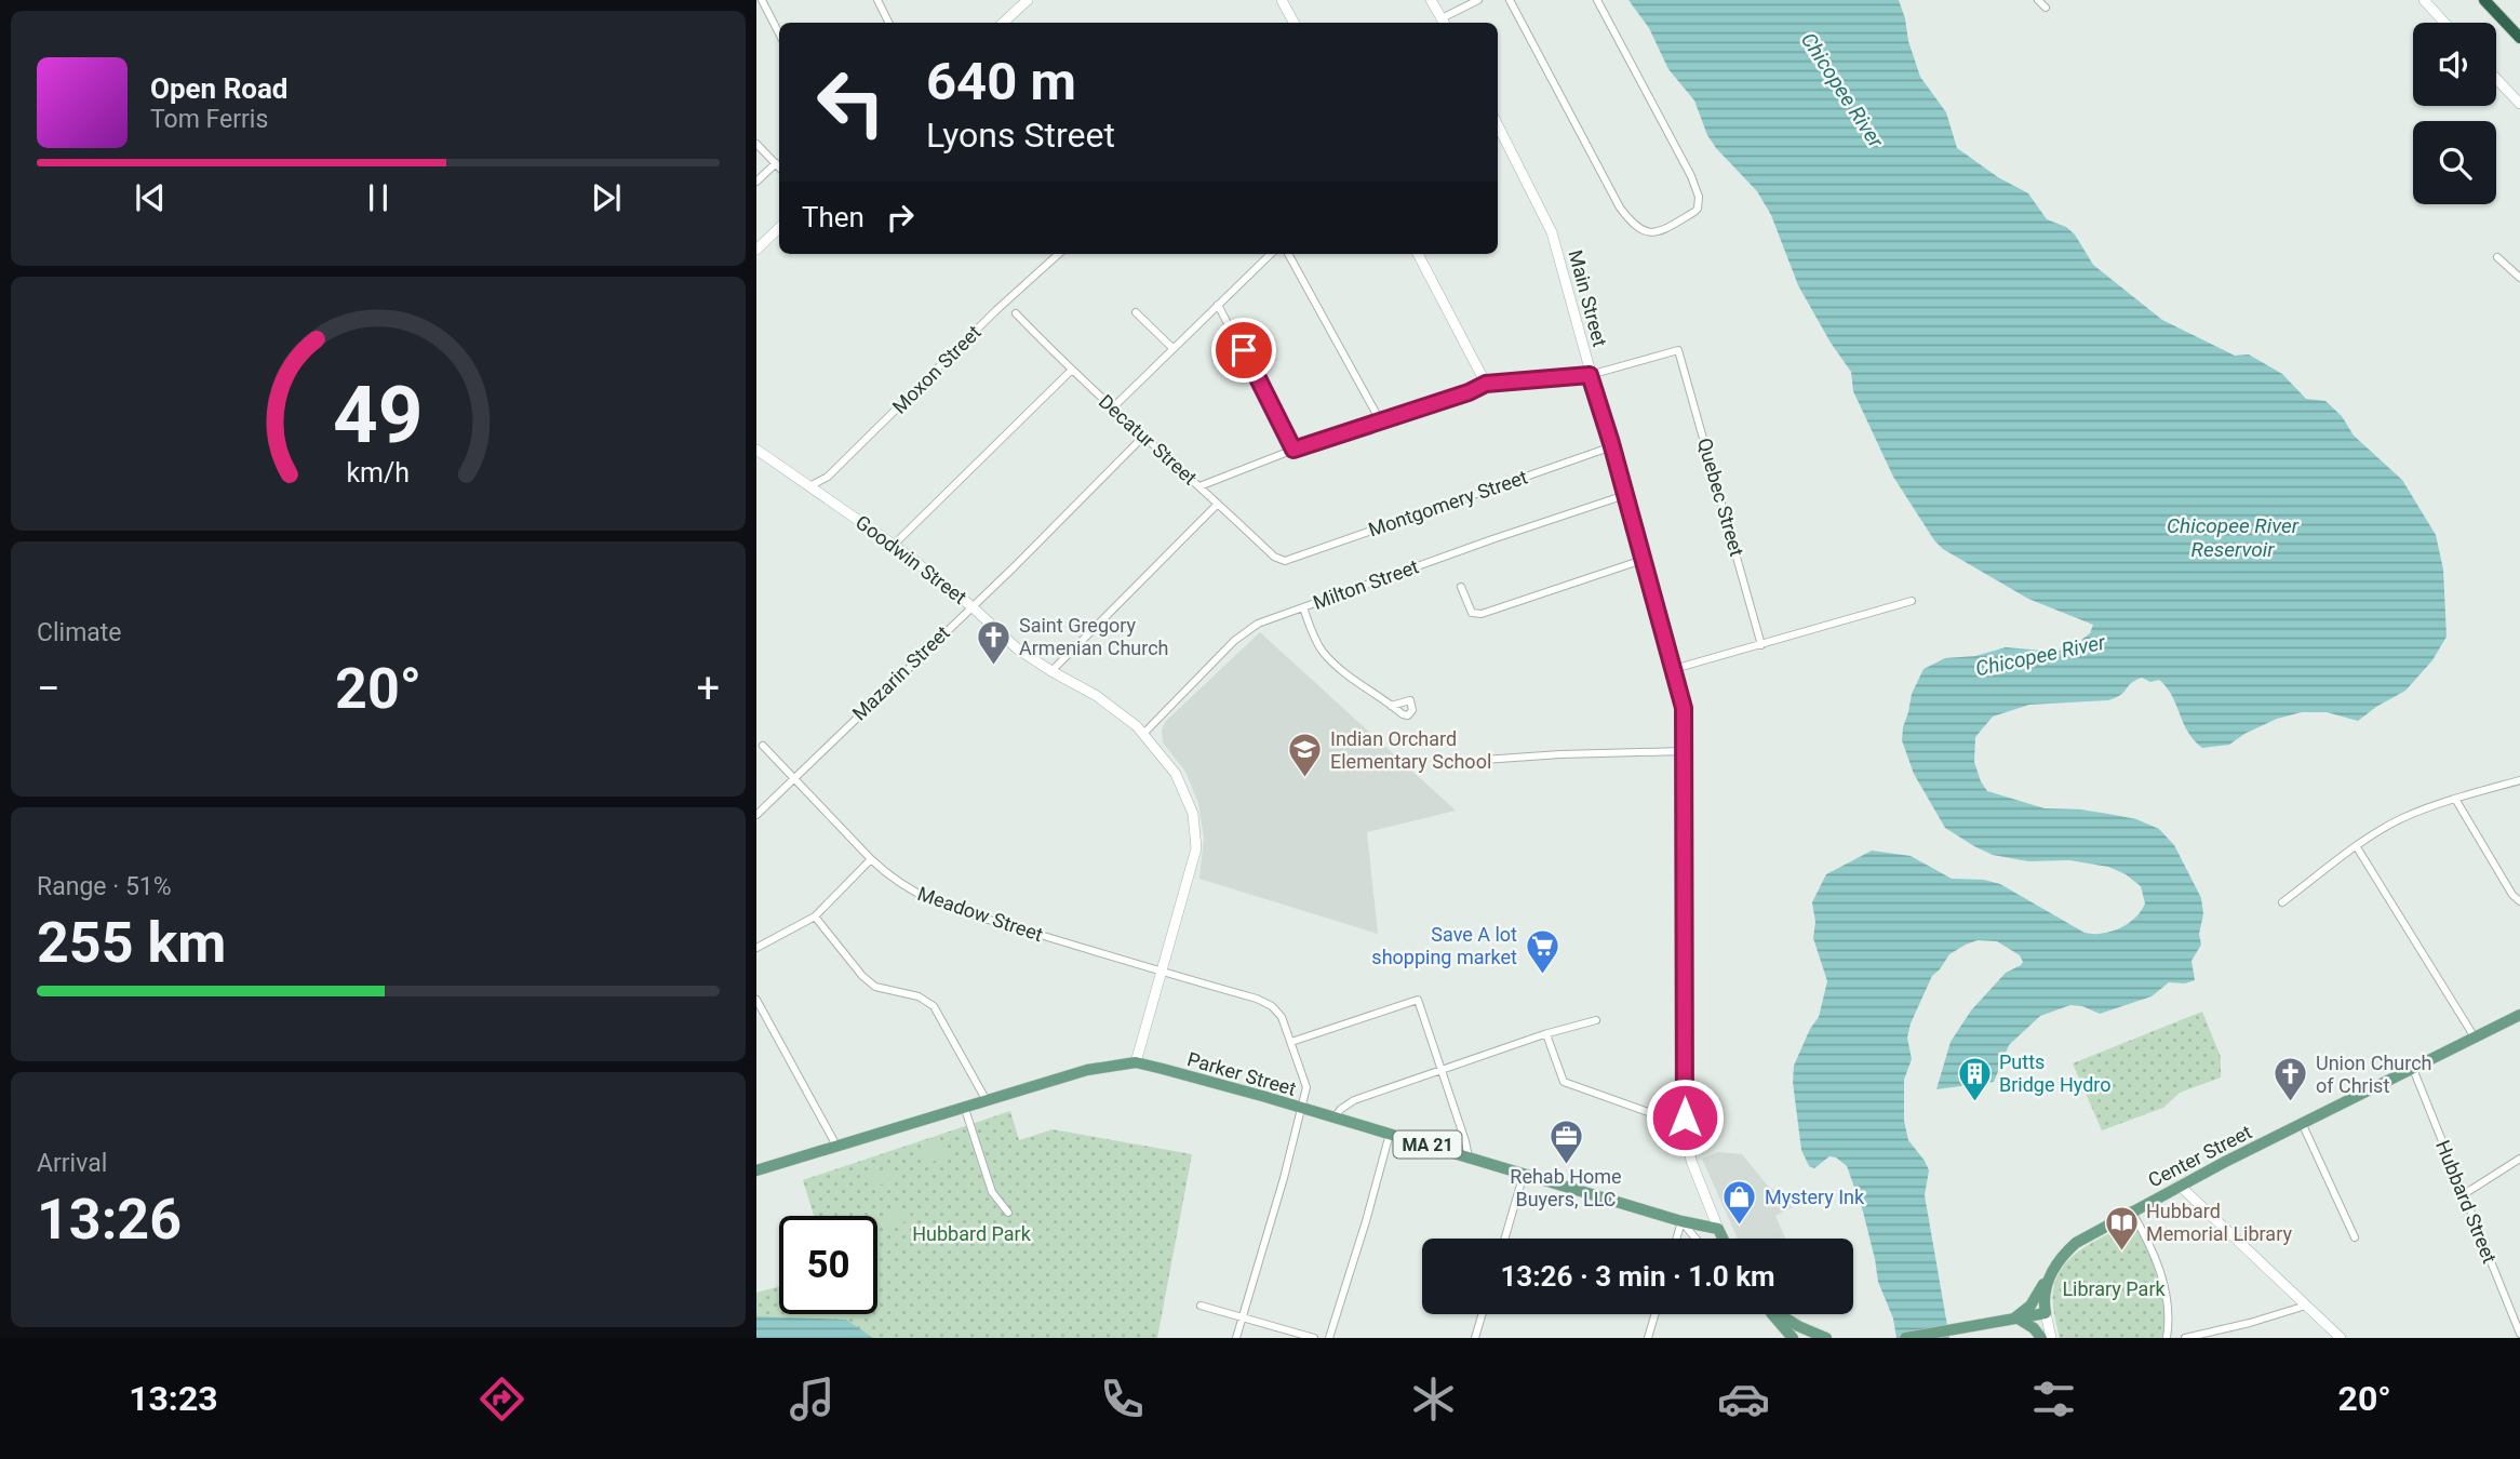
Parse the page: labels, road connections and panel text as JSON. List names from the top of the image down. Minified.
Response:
{"streets":{"main road":["Main Street","Goodwin Street","Parker Street","MA 21","Center Street"],"street":["Moxon Street","Decatur Street","Quebec Street","Montgomery Street","Milton Street","Mazarin Street","Meadow Street","Hubbard Street"]},"crossings":[["Main Street","Quebec Street"],["Main Street","Montgomery Street"],["Main Street","Milton Street"],["Main Street","Parker Street"],["Moxon Street","Goodwin Street"],["Decatur Street","Montgomery Street"],["Decatur Street","Mazarin Street"],["Goodwin Street","Milton Street"],["Goodwin Street","Mazarin Street"],["Goodwin Street","Meadow Street"],["Goodwin Street","Parker Street"],["Mazarin Street","Meadow Street"],["Meadow Street","Parker Street"],["Center Street","Hubbard Street"]],"water":["Chicopee River","Chicopee River Reservoir"],"parks":["Hubbard Park","Library Park"],"places":{"church":["Saint Gregory Armenian Church","Union Church of Christ"],"school or university":["Indian Orchard Elementary School"],"supermarket":["Save A lot shopping market"],"building":["Putts Bridge Hydro"],"office":["Rehab Home Buyers, LLC"],"shop":["Mystery Ink"],"library":["Hubbard Memorial Library"]},"page":{"turn":["640 m","Lyons Street"],"song":["Open Road","Tom Ferris"],"then":"Then","tile":["Climate",["Range · 51%","255 km"],["Arrival","13:26"]],"heat":["−","20°","+"],"limit":"50","trip":"13:26 · 3 min · 1.0 km","tabs":["13:23","20°"],"gauge":["49","km/h"]}}
